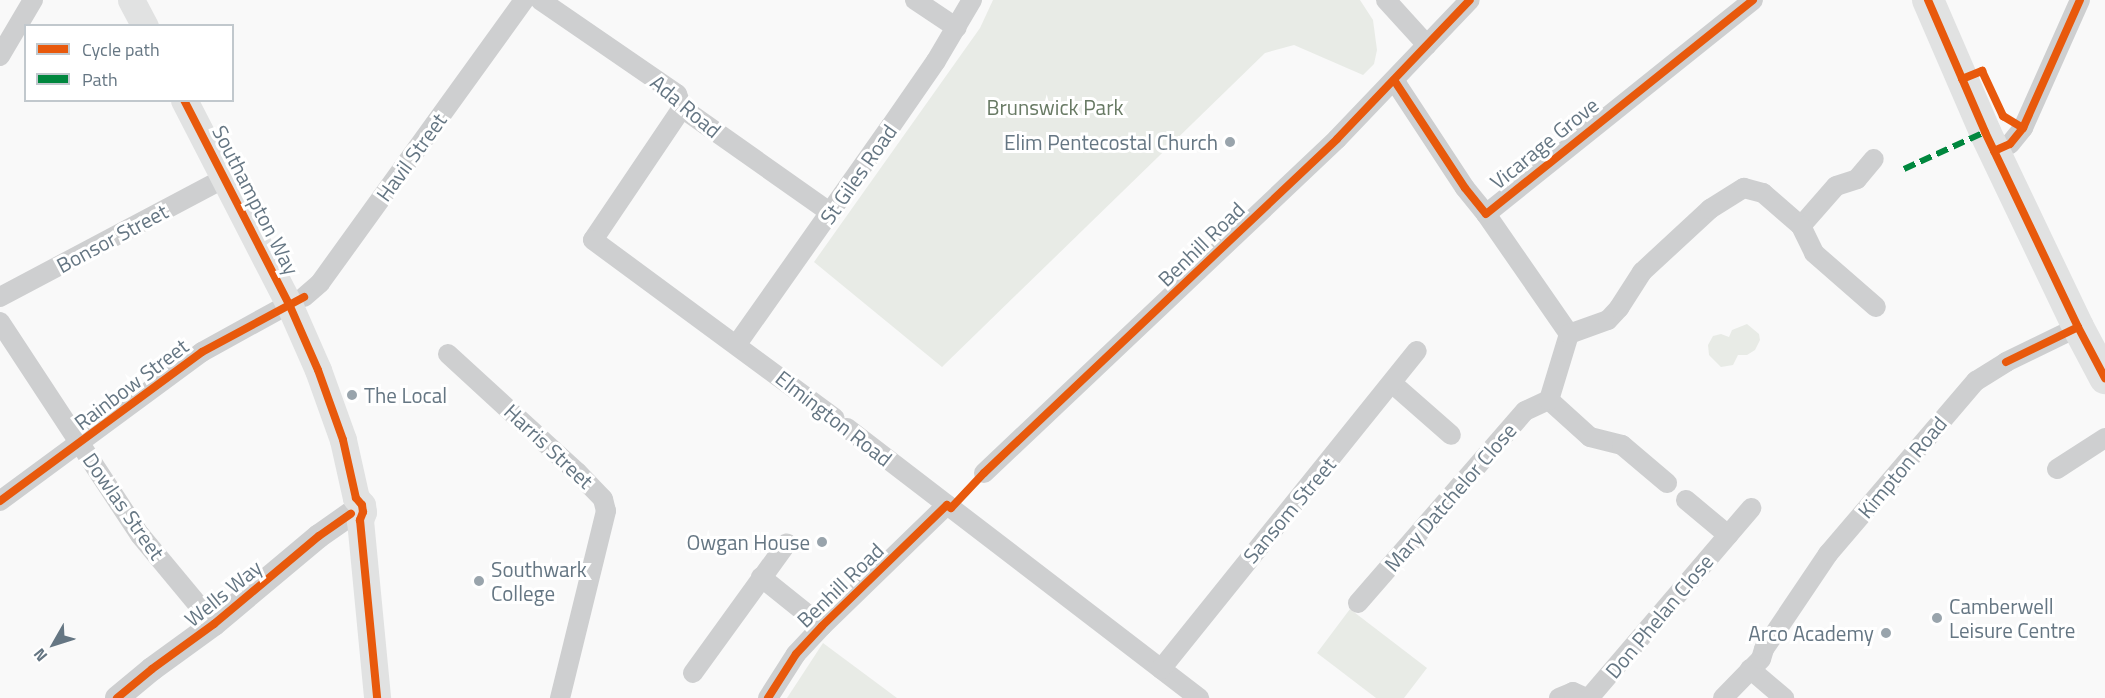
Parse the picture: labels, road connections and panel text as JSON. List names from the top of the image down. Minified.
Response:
{"streets":{"main road":["Southampton Way"],"street":["Ada Road","Vicarage Grove","Havil Street","St Giles Road","Bonsor Street","Benhill Road","Rainbow Street","Elmington Road","Harris Street","Kimpton Road","Mary Datchelor Close","Dowlas Street","Sansom Street","Wells Way","Don Phelan Close"]},"crossings":[["Ada Road","St Giles Road"],["Ada Road","Elmington Road"],["Vicarage Grove","Benhill Road"],["Havil Street","Southampton Way"],["Havil Street","Rainbow Street"],["St Giles Road","Elmington Road"],["Southampton Way","Bonsor Street"],["Southampton Way","Rainbow Street"],["Southampton Way","Wells Way"],["Benhill Road","Elmington Road"],["Rainbow Street","Dowlas Street"],["Elmington Road","Sansom Street"],["Dowlas Street","Wells Way"]],"parks":["Brunswick Park"],"places":["Elim Pentecostal Church","The Local","Owgan House","Southwark College","Camberwell Leisure Centre","Arco Academy"],"legend":["Cycle path","Path"],"north":"bottom left"}
